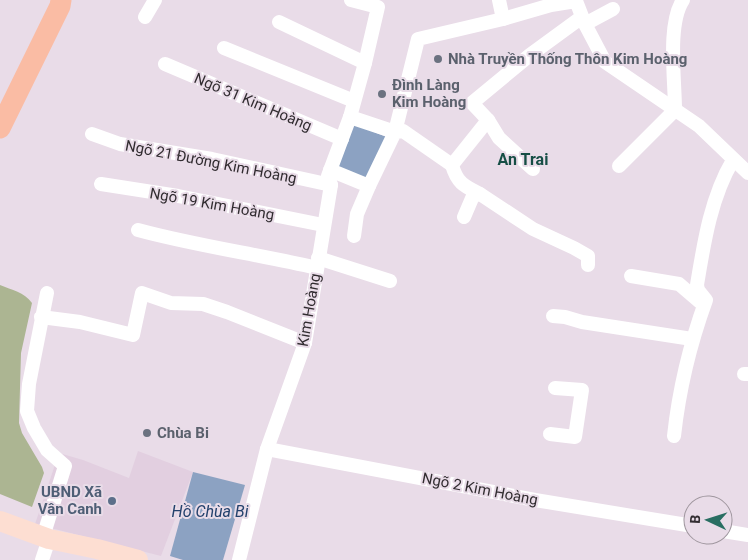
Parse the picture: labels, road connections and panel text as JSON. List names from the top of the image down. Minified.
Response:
{"streets":{"street":["Ngõ 31 Kim Hoàng","Ngõ 21 Đường Kim Hoàng","Ngõ 19 Kim Hoàng","Kim Hoàng","Ngõ 2 Kim Hoàng"]},"crossings":[["Ngõ 31 Kim Hoàng","Kim Hoàng"],["Ngõ 21 Đường Kim Hoàng","Kim Hoàng"],["Ngõ 19 Kim Hoàng","Kim Hoàng"],["Kim Hoàng","Ngõ 2 Kim Hoàng"]],"districts":["An Trai"],"water":["Hồ Chùa Bi"],"places":["Nhà Truyền Thống Thôn Kim Hoàng","Đình Làng Kim Hoàng","Chùa Bi","UBND Xã Vân Canh"],"north":"left"}
